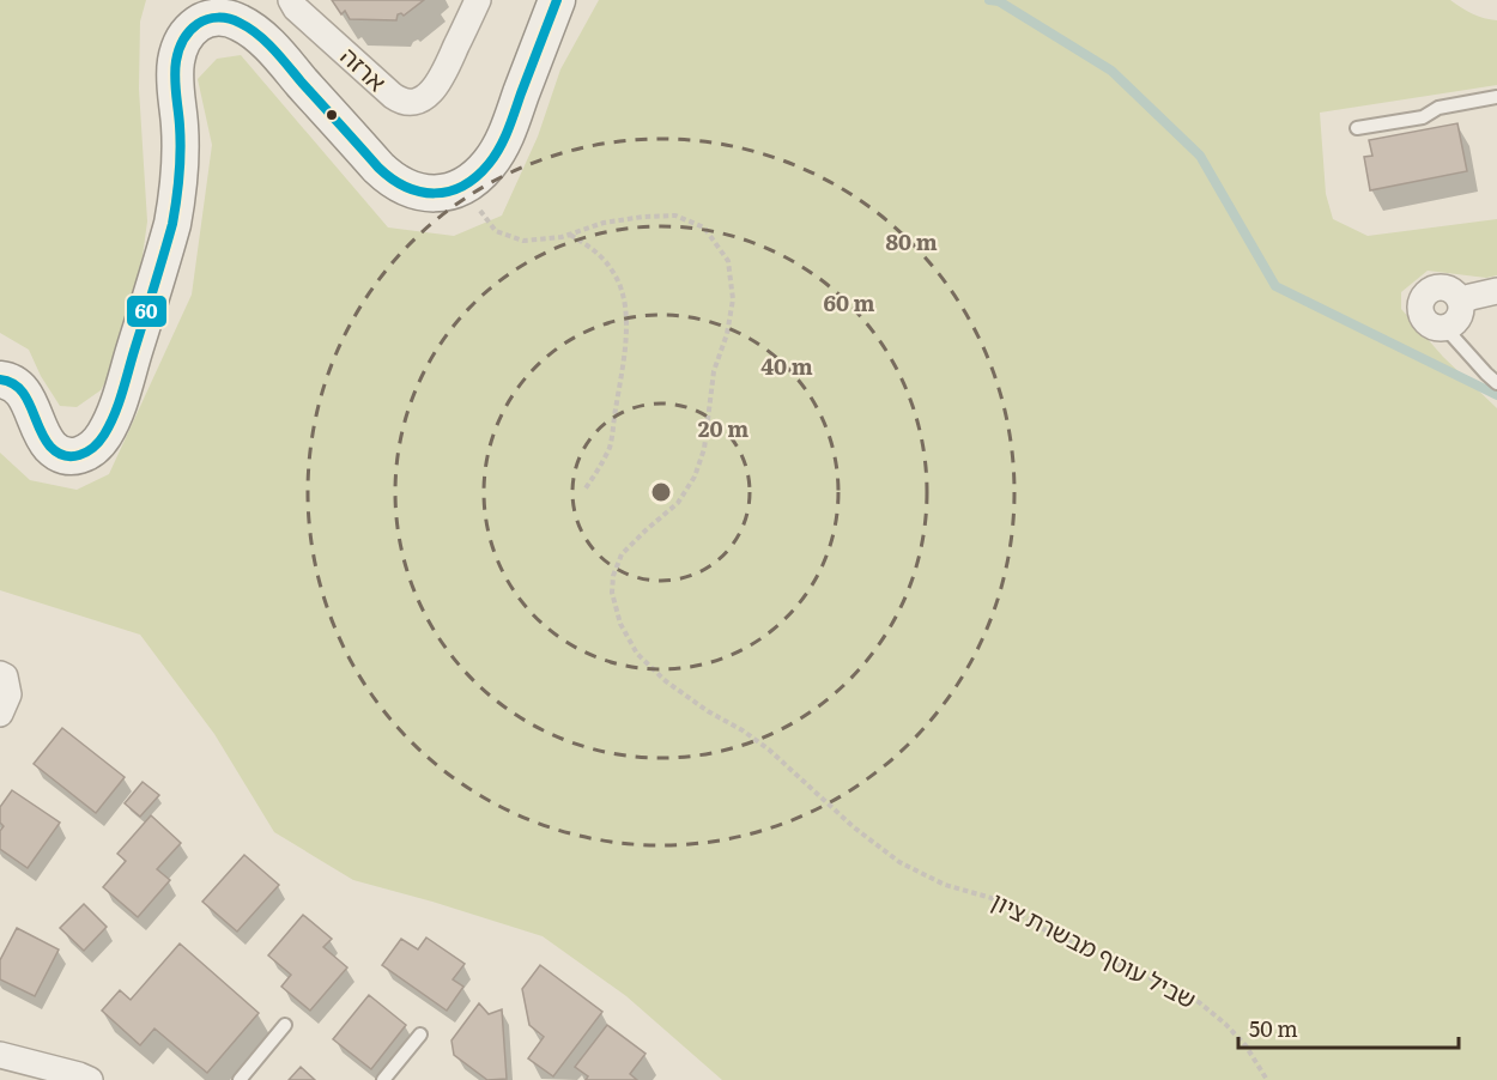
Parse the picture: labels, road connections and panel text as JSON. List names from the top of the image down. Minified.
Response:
{"streets":{"street":["ארזה"],"path":["שביל עוטף מבשרת ציון"]},"lines":["transit line 60"],"scale_bar":"50 m","rings":["80 m","60 m","40 m","20 m"]}
